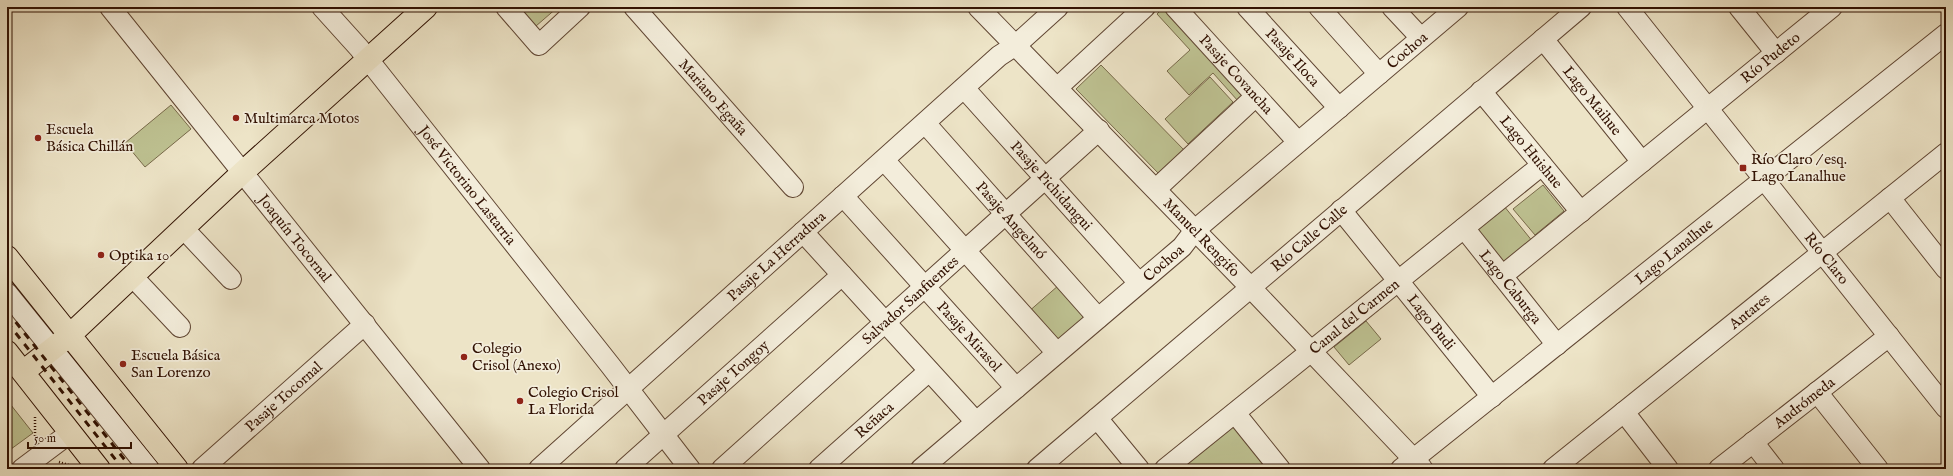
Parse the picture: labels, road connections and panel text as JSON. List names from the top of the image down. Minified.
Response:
{"streets":{"street":["Cochoa","Pasaje Iloca","Río Pudeto","Pasaje Covancha","Mariano Egaña","Lago Maihue","Lago Huishue","José Victorino Lastarria","Pasaje Pichidangui","Pasaje Angelmó","Joaquín Tocornal","Manuel Rengifo","Río Calle Calle","Lago Lanalhue","Pasaje La Herradura","Río Claro","Lago Caburga","Salvador Sanfuentes","Antares","Canal del Carmen","Lago Budi","Pasaje Mirasol","Pasaje Tongoy","Pasaje Tocornal","Andrómeda","Reñaca"]},"crossings":[["Cochoa","Pasaje Iloca"],["Cochoa","Pasaje Covancha"],["Cochoa","Pasaje Pichidangui"],["Cochoa","Pasaje Angelmó"],["Cochoa","Manuel Rengifo"],["Cochoa","Pasaje Mirasol"],["Río Pudeto","Río Claro"],["Lago Maihue","Río Calle Calle"],["Lago Huishue","Río Calle Calle"],["Lago Huishue","Canal del Carmen"],["José Victorino Lastarria","Pasaje La Herradura"],["José Victorino Lastarria","Pasaje Tongoy"],["Pasaje Pichidangui","Pasaje La Herradura"],["Pasaje Pichidangui","Salvador Sanfuentes"],["Pasaje Angelmó","Pasaje La Herradura"],["Pasaje Angelmó","Salvador Sanfuentes"],["Joaquín Tocornal","Pasaje Tocornal"],["Manuel Rengifo","Río Calle Calle"],["Manuel Rengifo","Lago Lanalhue"],["Manuel Rengifo","Pasaje La Herradura"],["Manuel Rengifo","Salvador Sanfuentes"],["Manuel Rengifo","Canal del Carmen"],["Río Calle Calle","Lago Budi"],["Lago Lanalhue","Río Claro"],["Lago Lanalhue","Lago Caburga"],["Lago Lanalhue","Lago Budi"],["Pasaje La Herradura","Pasaje Mirasol"],["Río Claro","Antares"],["Río Claro","Andrómeda"],["Lago Caburga","Canal del Carmen"],["Salvador Sanfuentes","Pasaje Mirasol"],["Canal del Carmen","Lago Budi"]],"places":{"other":["Multimarca Motos","Escuela Básica Chillán","Optika 10","Colegio Crisol (Anexo)","Escuela Básica San Lorenzo","Colegio Crisol La Florida"],"transit":["Río Claro / esq. Lago Lanalhue"]},"scale_bar":"50 m"}
